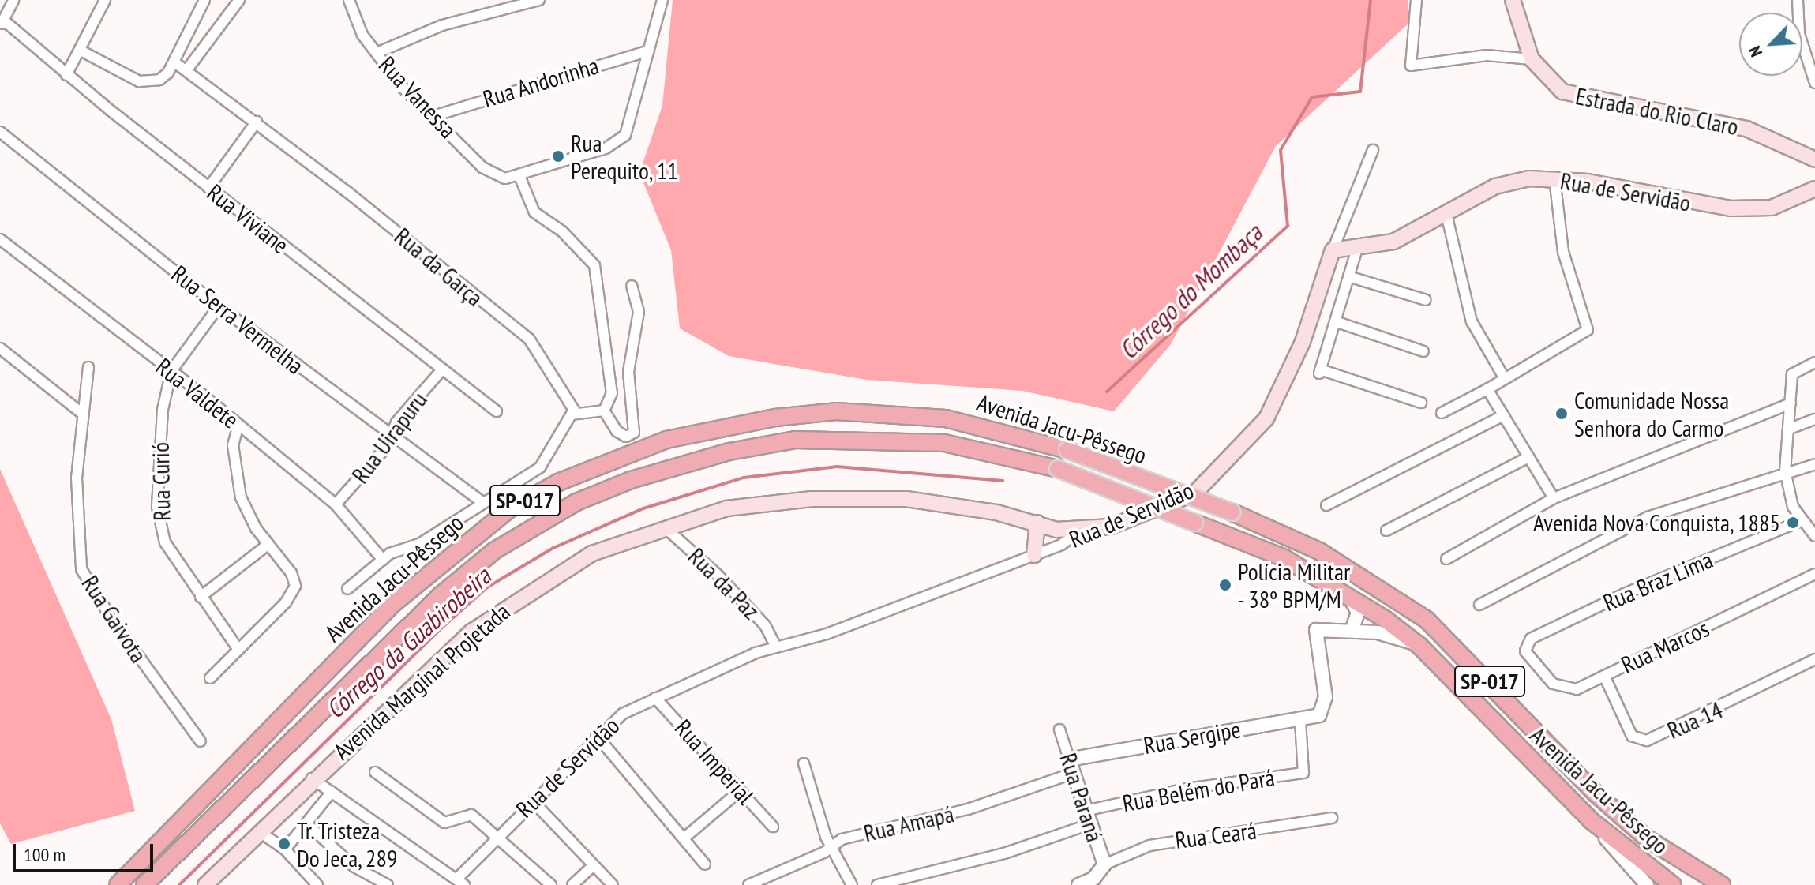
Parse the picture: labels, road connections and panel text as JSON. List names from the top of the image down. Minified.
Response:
{"streets":{"highway":["Avenida Jacu-Pêssego","SP-017"],"main road":["Estrada do Rio Claro","Rua de Servidão","Avenida Marginal Projetada"],"street":["Rua Andorinha","Rua Vanessa","Rua Viviane","Rua da Garça","Rua Serra Vermelha","Rua Valdete","Rua Uirapuru","Rua Curió","Rua Braz Lima","Rua da Paz","Rua Gaivota","Rua Marcos","Rua 14","Rua Sergipe","Rua Imperial","Rua Belém do Pará","Rua Paraná","Rua Amapá","Rua Ceará"]},"crossings":[["Rua Andorinha","Rua Vanessa"],["Rua de Servidão","Rua da Paz"],["Rua de Servidão","Avenida Marginal Projetada"],["Rua de Servidão","Rua Imperial"],["Rua Viviane","Rua Uirapuru"],["Rua Serra Vermelha","Rua Uirapuru"],["Rua Serra Vermelha","Rua Curió"],["Rua Valdete","Rua Uirapuru"],["Rua Valdete","Rua Curió"],["Rua Braz Lima","Rua Marcos"],["Rua da Paz","Avenida Marginal Projetada"],["Rua Marcos","Rua 14"],["Rua Sergipe","Rua Belém do Pará"],["Rua Sergipe","Rua Paraná"],["Rua Belém do Pará","Rua Paraná"],["Rua Paraná","Rua Amapá"],["Rua Paraná","Rua Ceará"]],"water":["Córrego do Mombaça","Córrego da Guabirobeira"],"places":["Rua Perequito, 11","Comunidade Nossa Senhora do Carmo","Avenida Nova Conquista, 1885","Polícia Militar - 38º BPM/M","Tr. Tristeza Do Jeca, 289"],"scale_bar":"100 m","north":"bottom left"}
